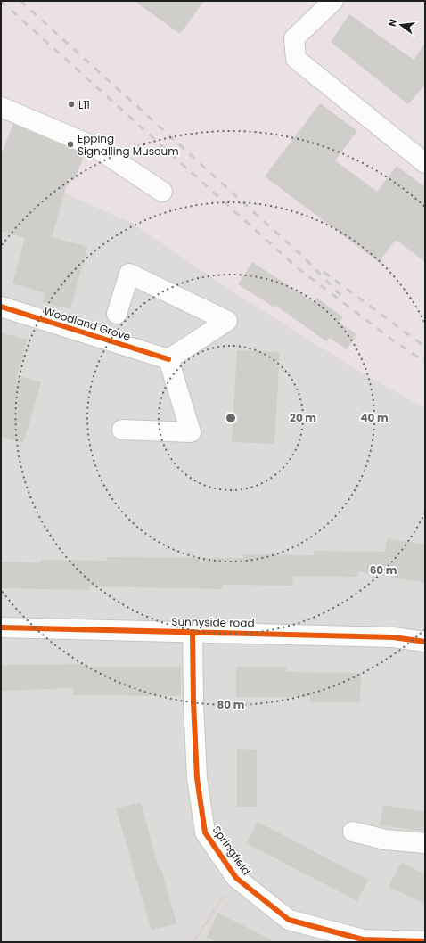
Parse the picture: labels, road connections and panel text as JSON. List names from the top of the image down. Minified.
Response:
{"streets":{"street":["Woodland Grove","Sunnyside road","Springfield"]},"crossings":[["Sunnyside road","Springfield"]],"places":["L11","Epping Signalling Museum"],"north":"left","rings":["20 m","40 m","60 m","80 m"]}
